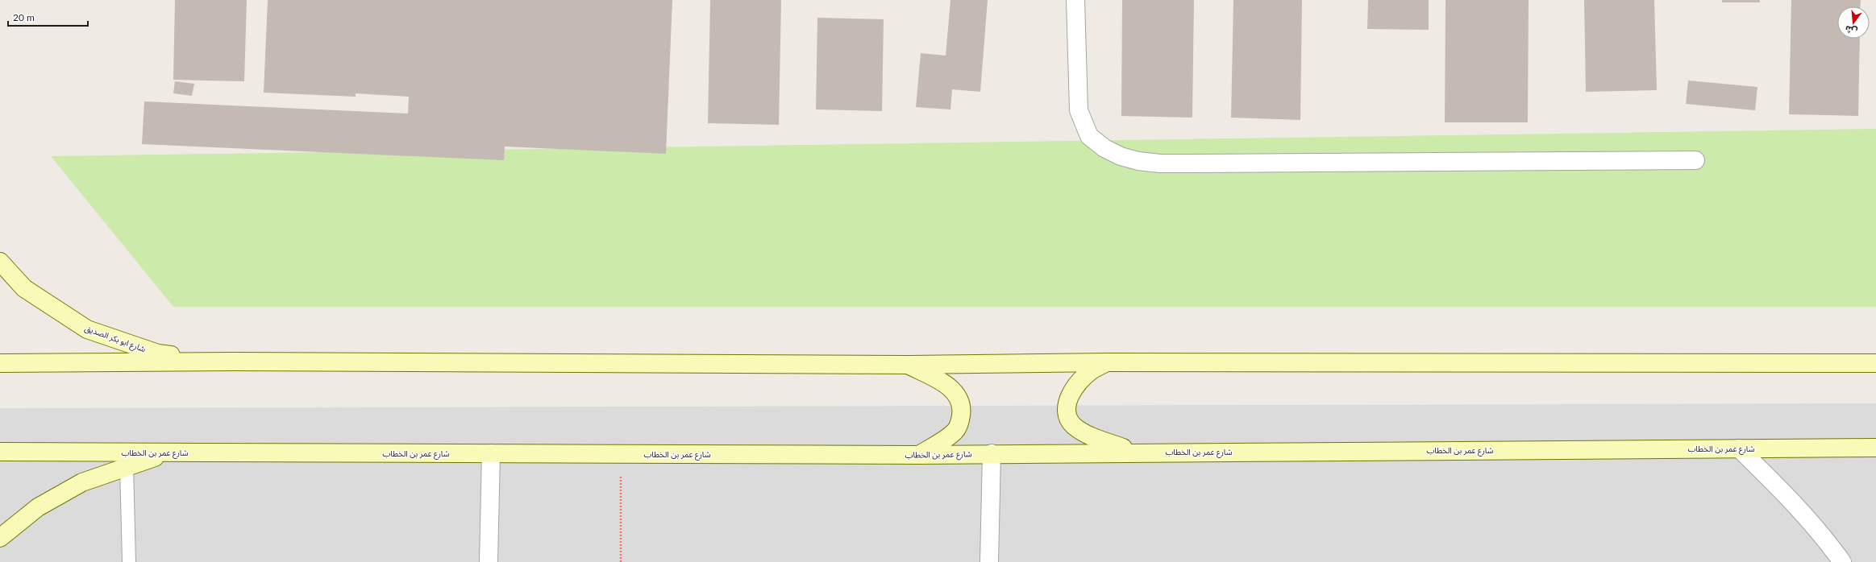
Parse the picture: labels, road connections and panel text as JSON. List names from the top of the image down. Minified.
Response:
{"streets":{"street":["شارع ابو بكر الصديق","شارع عمر بن الخطاب"]},"scale_bar":"20 m","north":"bottom"}
